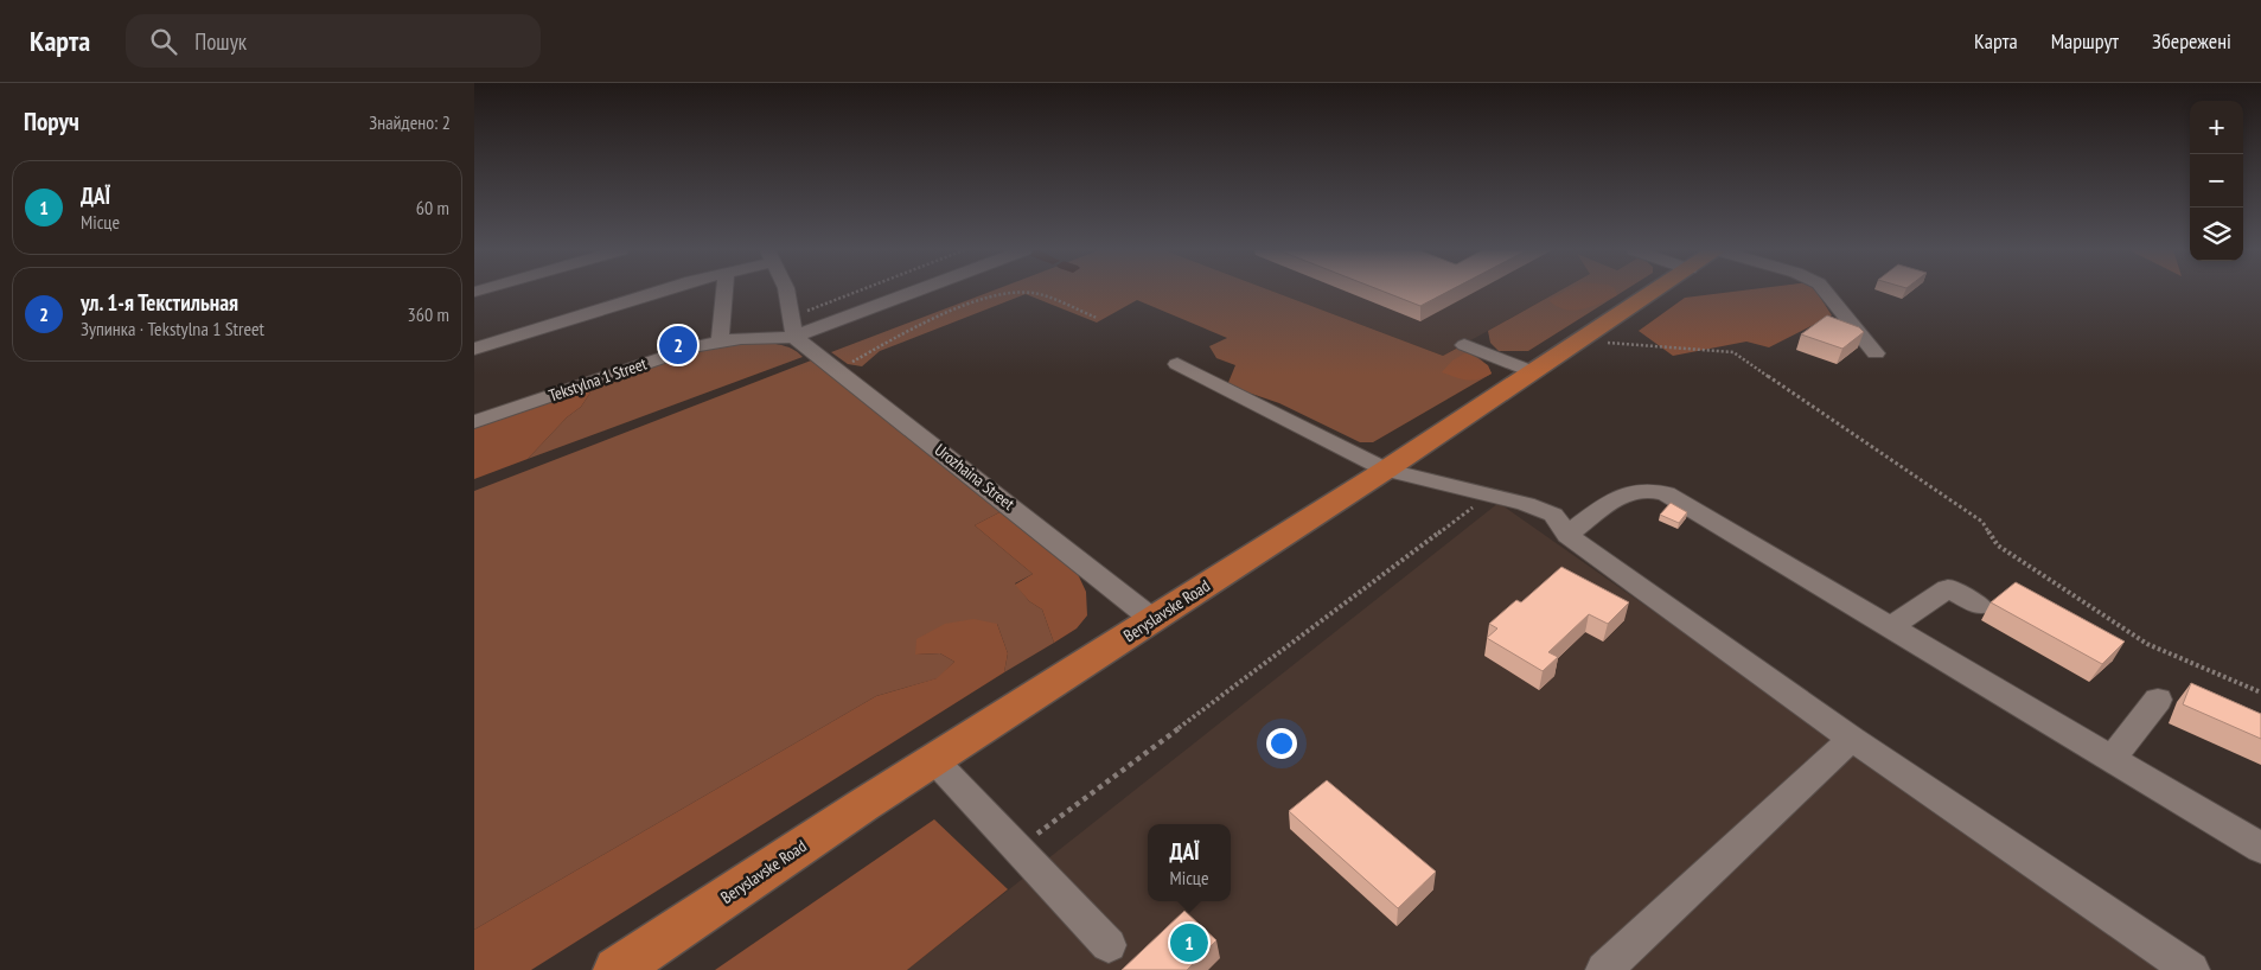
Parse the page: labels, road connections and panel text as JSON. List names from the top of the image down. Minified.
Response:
{"streets":{"main road":["Beryslavske Road"],"street":["Tekstylna 1 Street","Urozhaina Street"]},"crossings":[["Tekstylna 1 Street","Urozhaina Street"],["Urozhaina Street","Beryslavske Road"]],"page":{"header":"Карта","search":"Пошук","nav":["Карта","Маршрут","Збережені"],"heading":["Поруч","Знайдено: 2"],"map_buttons":["+","−"],"list":[{"mark":"1","name":"ДАЇ","note":"Місце","value":"60 m"},{"mark":"2","name":"ул. 1-я Текстильная","note":"Зупинка · Tekstylna 1 Street","value":"360 m"}],"pins":["2","1"],"popup":["ДАЇ","Місце"]}}
